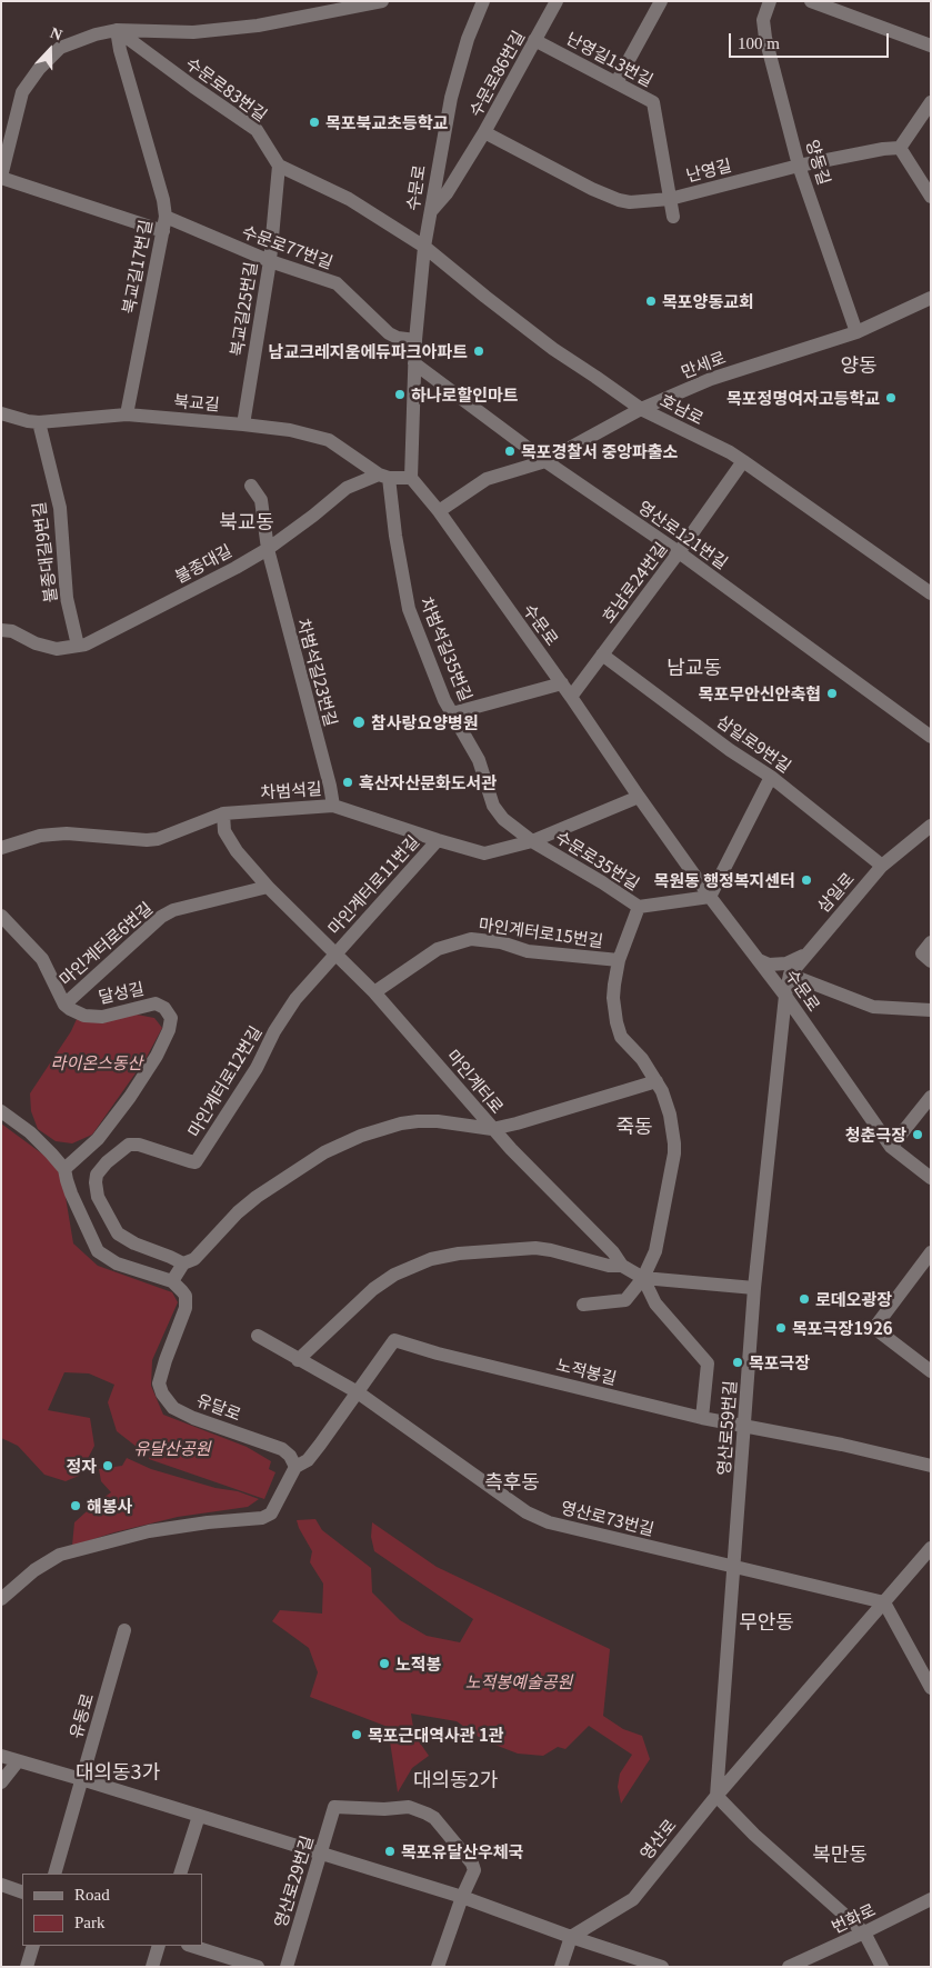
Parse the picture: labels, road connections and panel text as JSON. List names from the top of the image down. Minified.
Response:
{"streets":{"street":["난영길13번길","수문로86번길","수문로83번길","양동길","난영길","수문로","수문로77번길","북교길17번길","북교길25번길","만세로","북교길","호남로","영산로121번길","불종대길9번길","불종대길","호남로24번길","차범석길35번길","차범석길23번길","삼일로9번길","차범석길","수문로35번길","마인계터로11번길","삼일로","마인계터로15번길","마인계터로6번길","달성길","마인계터로12번길","마인계터로","노적봉길","유달로","영산로59번길","영산로73번길","유동로","영산로","영산로29번길","번화로"]},"crossings":[["난영길13번길","수문로86번길"],["난영길13번길","난영길"],["수문로86번길","난영길"],["수문로86번길","수문로"],["수문로83번길","북교길17번길"],["수문로83번길","북교길25번길"],["양동길","난영길"],["양동길","만세로"],["수문로","수문로77번길"],["수문로","만세로"],["수문로","호남로"],["수문로","영산로121번길"],["수문로","불종대길"],["수문로","호남로24번길"],["수문로","차범석길"],["수문로","수문로35번길"],["수문로","삼일로"],["수문로","영산로59번길"],["수문로77번길","북교길17번길"],["수문로77번길","북교길25번길"],["북교길17번길","북교길"],["북교길25번길","북교길"],["만세로","호남로"],["만세로","영산로121번길"],["북교길","불종대길9번길"],["북교길","불종대길"],["북교길","차범석길35번길"],["호남로","호남로24번길"],["영산로121번길","호남로24번길"],["불종대길9번길","불종대길"],["불종대길","차범석길35번길"],["불종대길","차범석길23번길"],["호남로24번길","삼일로9번길"],["차범석길35번길","차범석길"],["차범석길35번길","수문로35번길"],["차범석길23번길","차범석길"],["삼일로9번길","삼일로"],["차범석길","수문로35번길"],["차범석길","마인계터로11번길"],["차범석길","마인계터로"],["마인계터로11번길","마인계터로12번길"],["마인계터로11번길","마인계터로"],["삼일로","영산로59번길"],["마인계터로15번길","마인계터로"],["마인계터로6번길","달성길"],["마인계터로6번길","마인계터로"],["마인계터로12번길","마인계터로"],["마인계터로","영산로59번길"],["노적봉길","유달로"],["노적봉길","영산로59번길"],["노적봉길","영산로73번길"],["영산로59번길","영산로73번길"],["영산로59번길","영산로"],["영산로73번길","영산로"]],"districts":["양동","북교동","남교동","죽동","측후동","무안동","대의동3가","대의동2가","복만동"],"parks":["라이온스동산","유달산공원","노적봉예술공원"],"places":["목포북교초등학교","목포양동교회","남교크레지움에듀파크아파트","하나로할인마트","목포정명여자고등학교","목포경찰서 중앙파출소","목포무안신안축협","참사랑요양병원","흑산자산문화도서관","목원동 행정복지센터","청춘극장","로데오광장","목포극장1926","목포극장","정자","해봉사","노적봉","목포근대역사관 1관","목포유달산우체국"],"legend":["Road","Park"],"scale_bar":"100 m","north":"top"}
